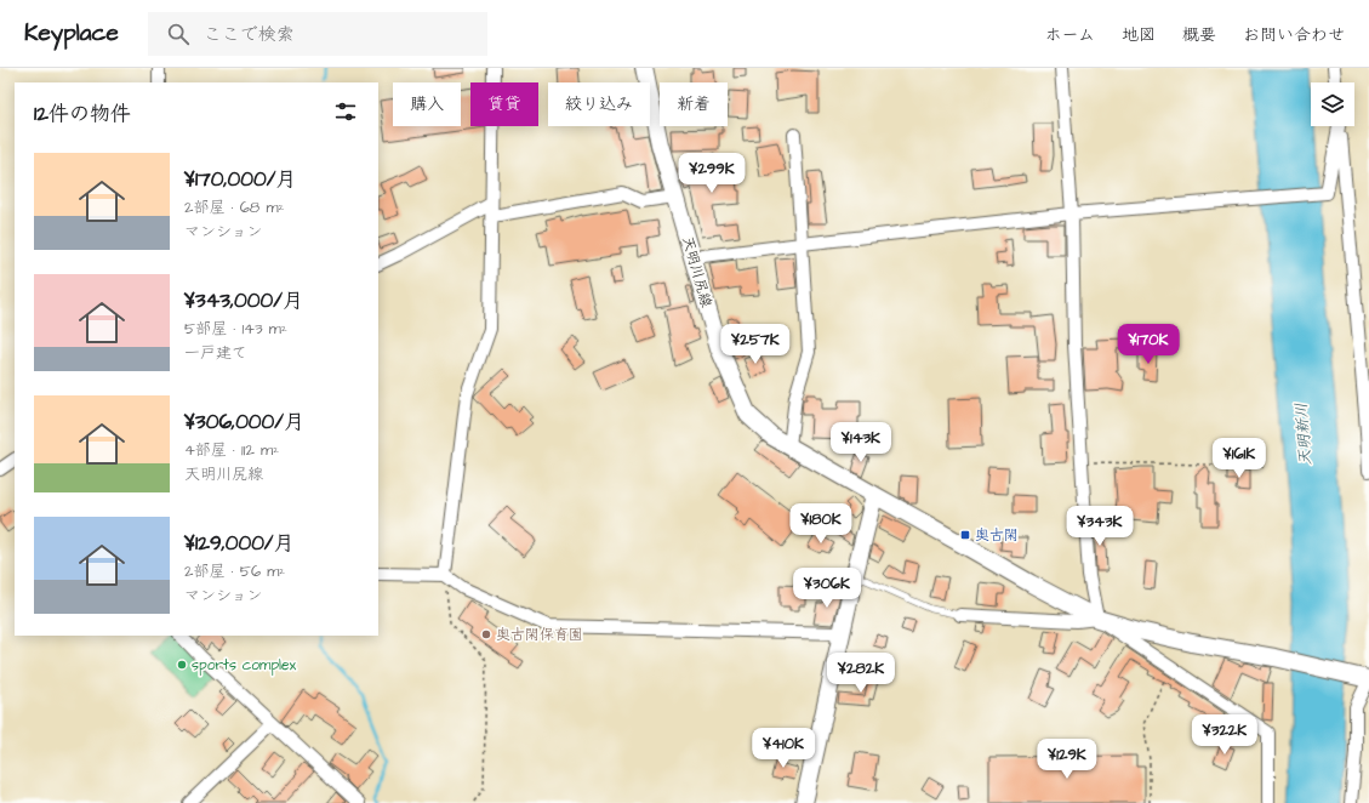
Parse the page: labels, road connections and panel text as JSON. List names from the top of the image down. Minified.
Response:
{"streets":{"main road":["天明川尻線"]},"water":["天明新川"],"places":{"transit":["奥古閑"],"other":["奥古閑保育園","sports complex"]},"page":{"header":"Keyplace","search":"ここで検索","nav":["ホーム","地図","概要","お問い合わせ"],"chip":["購入","賃貸","絞り込み","新着"],"heading":"12件の物件","list":[{"name":"¥170,000/月","note":"2部屋 · 68 m² · マンション"},{"name":"¥343,000/月","note":"5部屋 · 143 m² · 一戸建て"},{"name":"¥306,000/月","note":"4部屋 · 112 m² · 天明川尻線"},{"name":"¥129,000/月","note":"2部屋 · 56 m² · マンション"}],"price":["¥299K","¥257K","¥170K","¥143K","¥161K","¥180K","¥343K","¥306K","¥282K","¥322K","¥410K","¥129K"]}}
